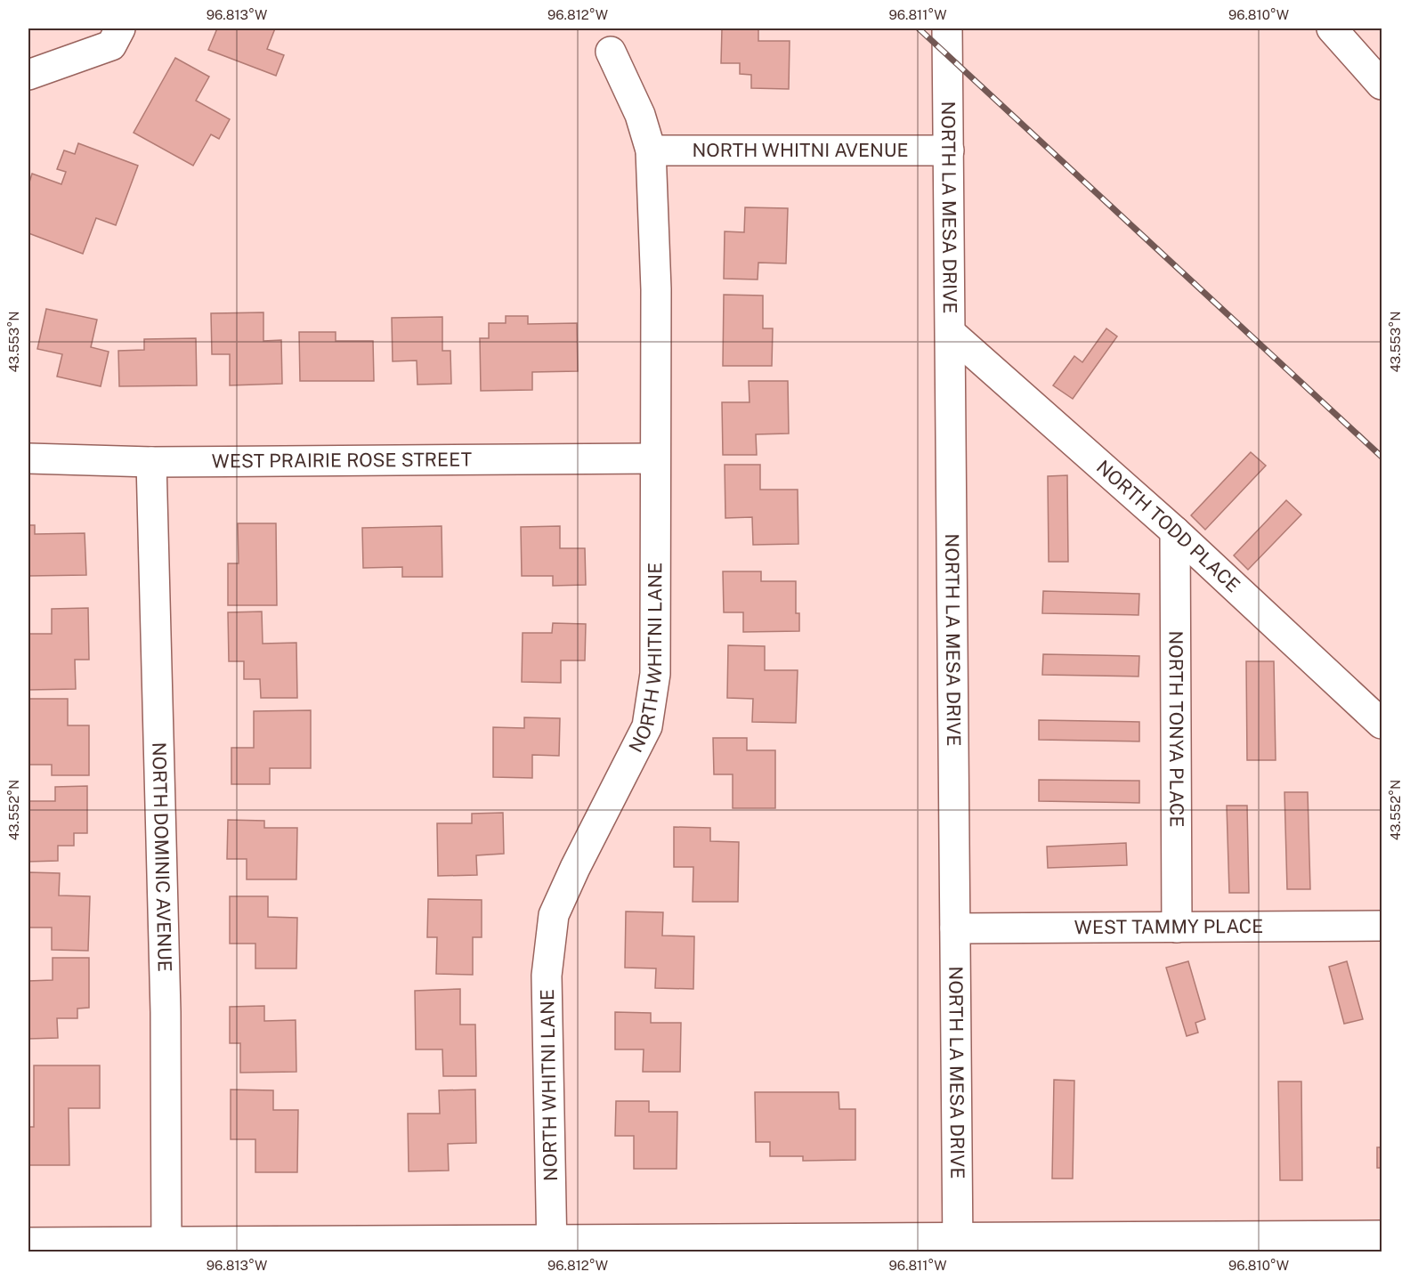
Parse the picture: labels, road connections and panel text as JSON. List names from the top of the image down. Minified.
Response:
{"streets":{"street":["NORTH WHITNI AVENUE","NORTH LA MESA DRIVE","WEST PRAIRIE ROSE STREET","NORTH TODD PLACE","NORTH WHITNI LANE","NORTH TONYA PLACE","NORTH DOMINIC AVENUE","WEST TAMMY PLACE"]},"crossings":[["NORTH WHITNI AVENUE","NORTH LA MESA DRIVE"],["NORTH WHITNI AVENUE","NORTH WHITNI LANE"],["NORTH LA MESA DRIVE","NORTH TODD PLACE"],["NORTH LA MESA DRIVE","WEST TAMMY PLACE"],["WEST PRAIRIE ROSE STREET","NORTH WHITNI LANE"],["WEST PRAIRIE ROSE STREET","NORTH DOMINIC AVENUE"],["NORTH TODD PLACE","NORTH TONYA PLACE"],["NORTH TONYA PLACE","WEST TAMMY PLACE"]],"coordinates":["96.813°W","96.812°W","96.811°W","96.810°W","43.553°N","43.552°N"]}
